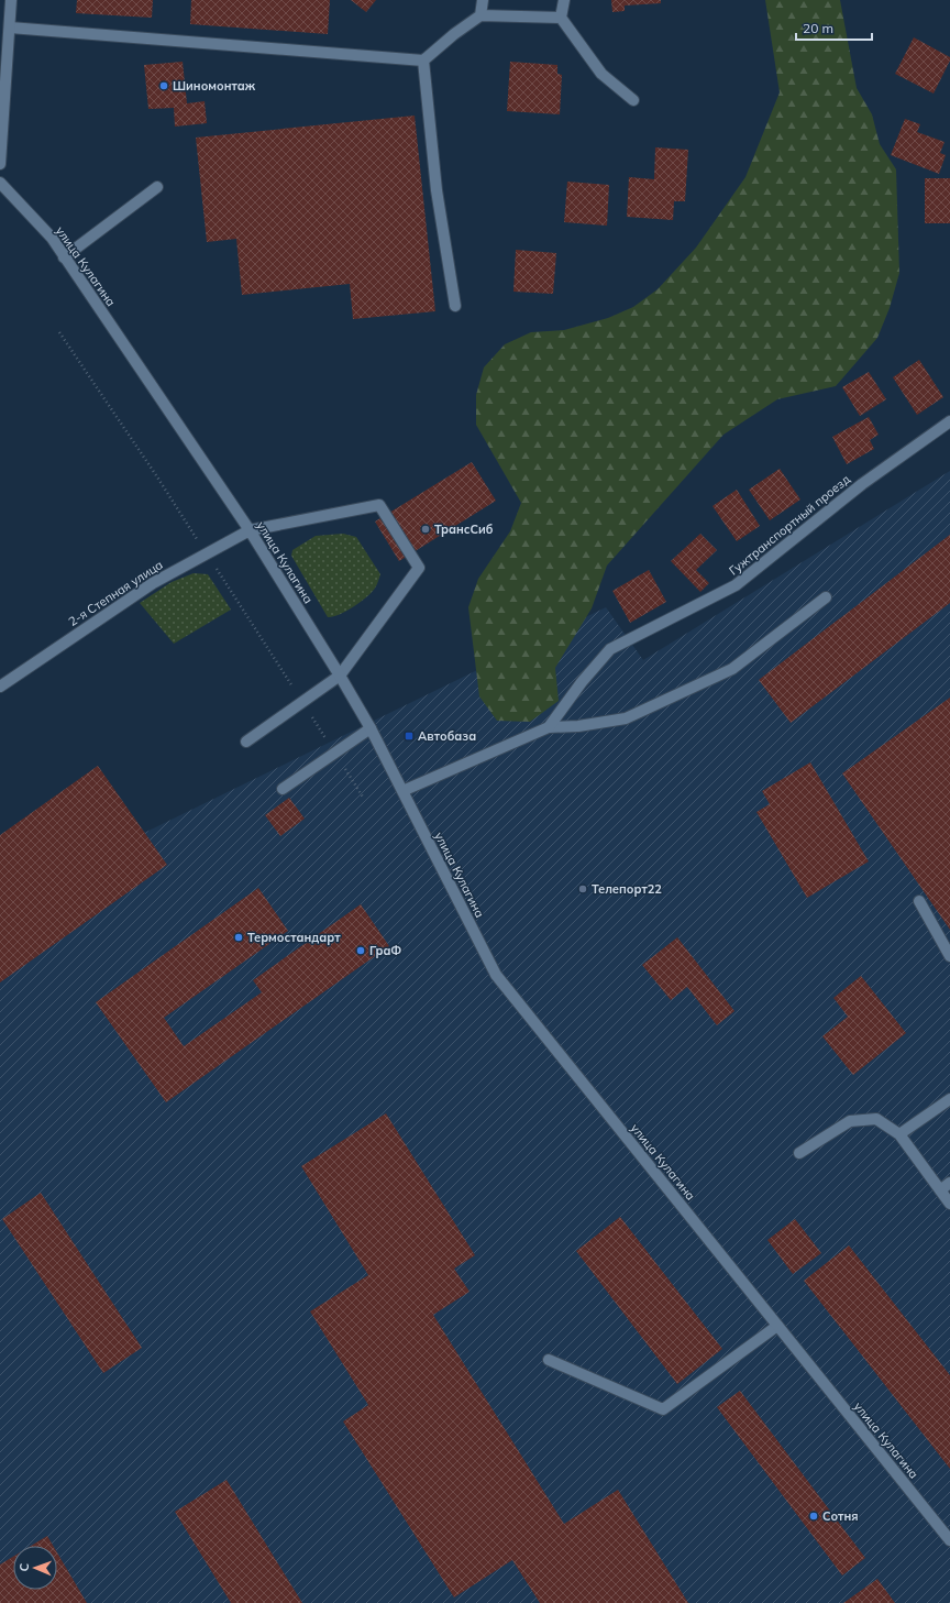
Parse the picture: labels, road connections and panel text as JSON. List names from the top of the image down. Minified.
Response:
{"streets":{"street":["улица Кулагина","Гужтранспортный проезд","2-я Степная улица"]},"crossings":[["улица Кулагина","2-я Степная улица"]],"places":{"other":["Шиномонтаж","ТрансСиб","Телепорт22","Термостандарт","ГраФ","Сотня"],"transit":["Автобаза"]},"scale_bar":"20 m","north":"left"}
